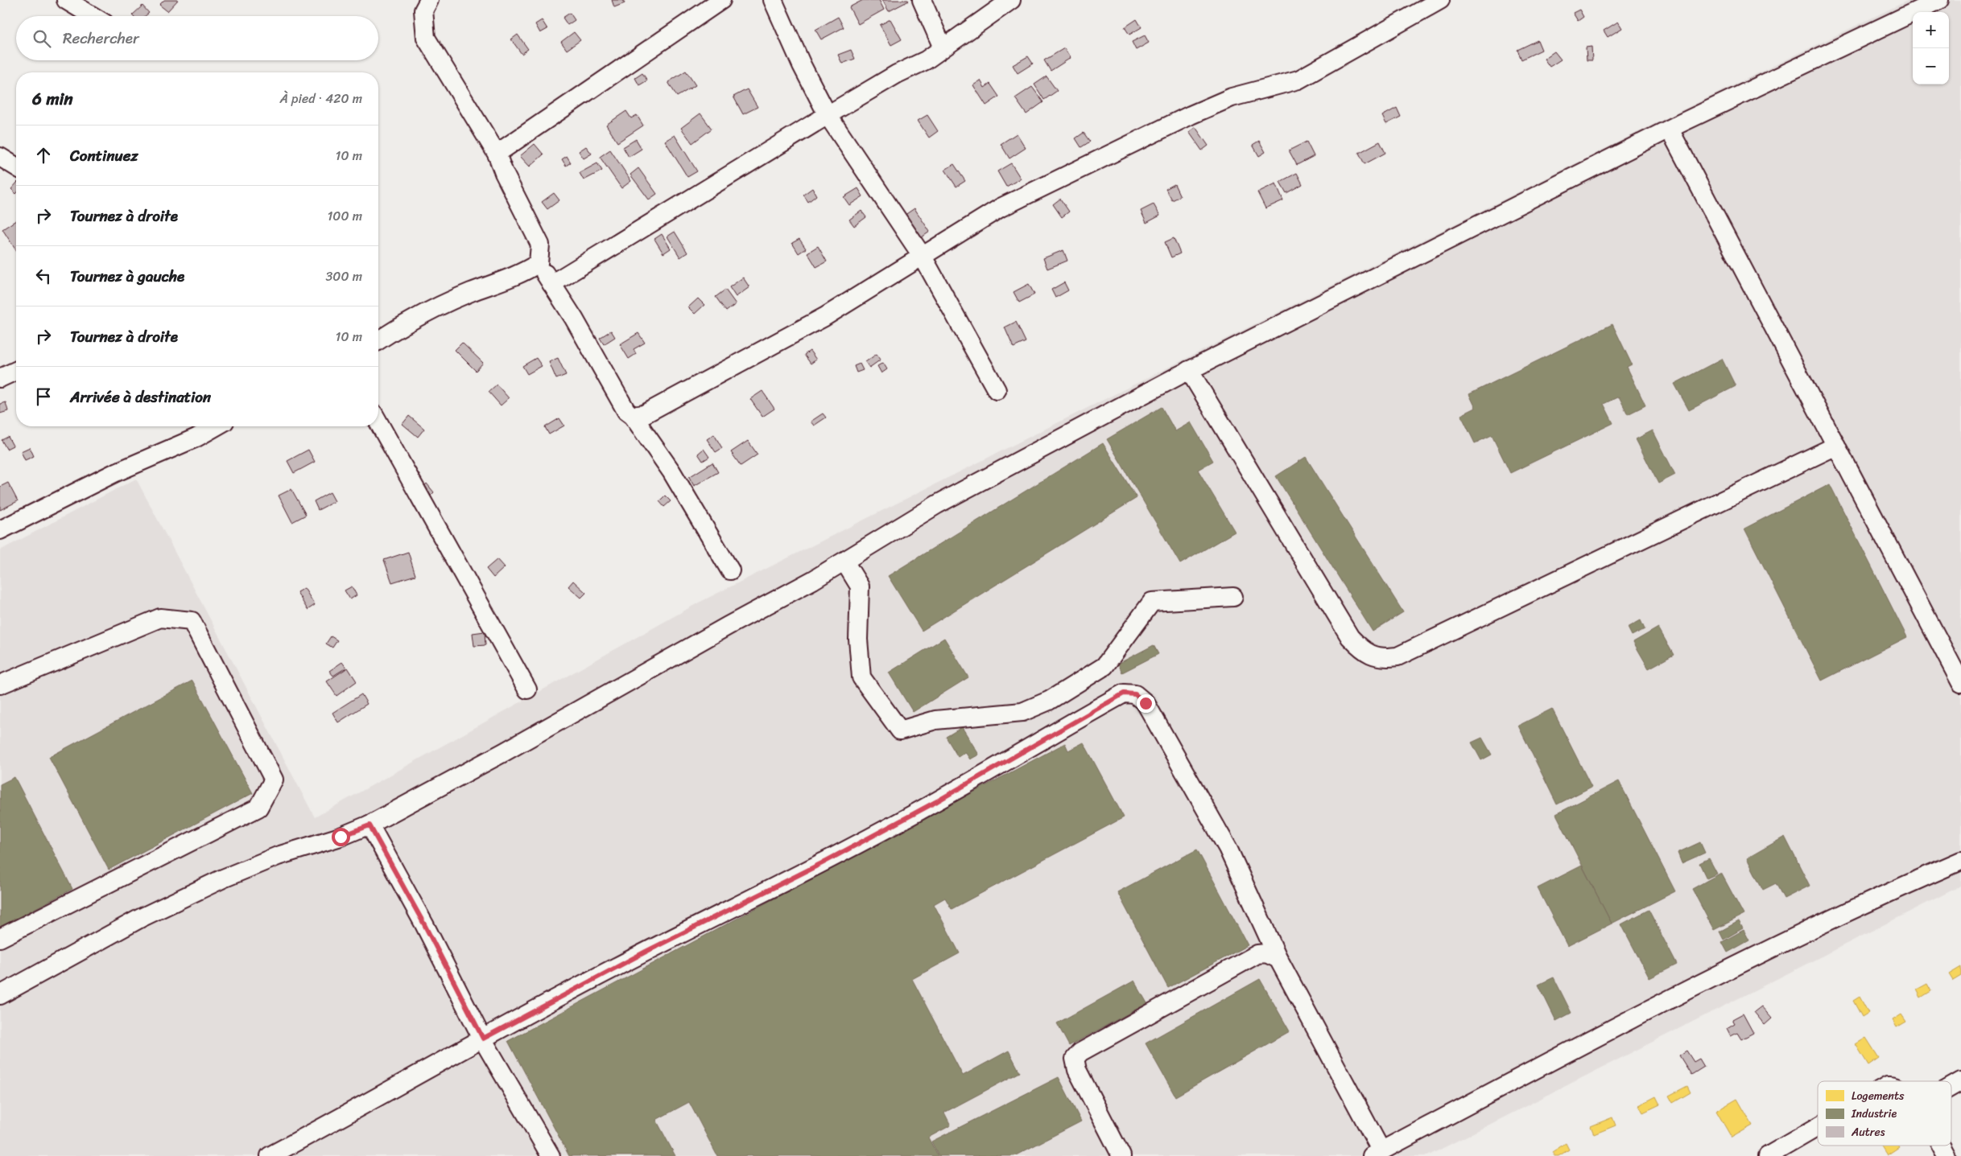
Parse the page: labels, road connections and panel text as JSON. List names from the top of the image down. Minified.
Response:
{"legend":["Logements","Industrie","Autres"],"page":{"map_buttons":["+","−"],"search":"Rechercher","heading":["6 min","À pied · 420 m"],"list":[["Continuez","10 m"],["Tournez à droite","100 m"],["Tournez à gauche","300 m"],["Tournez à droite","10 m"],"Arrivée à destination"]}}
